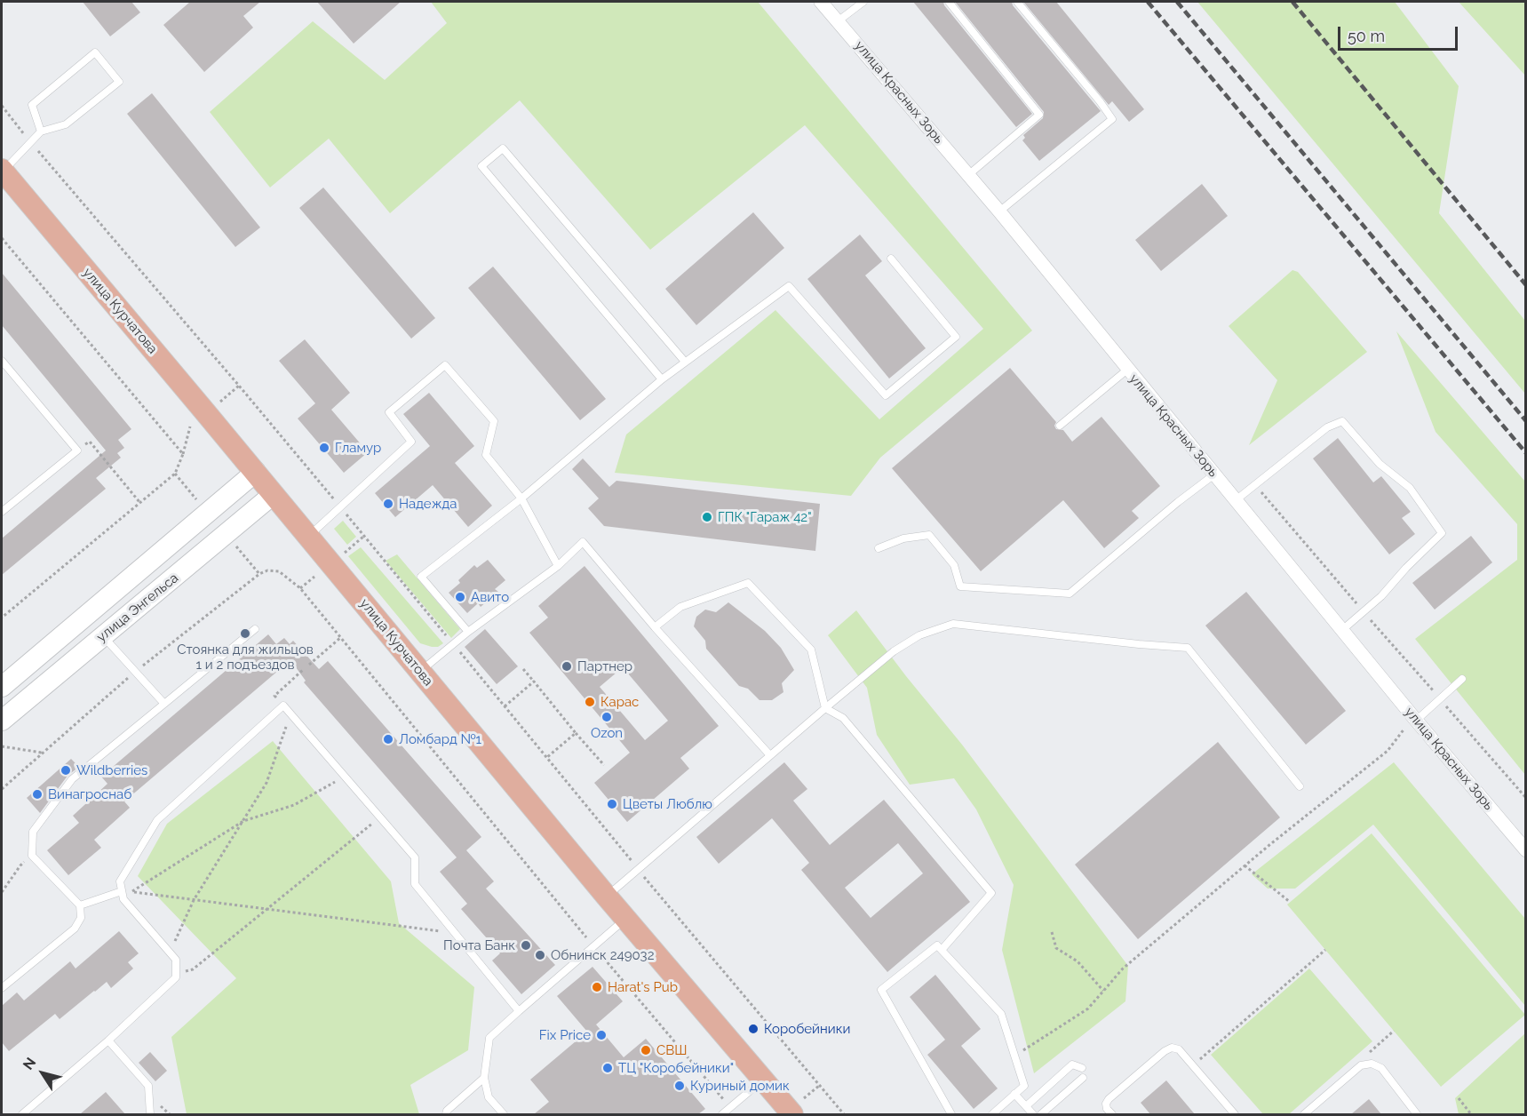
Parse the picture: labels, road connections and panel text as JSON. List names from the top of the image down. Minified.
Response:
{"streets":{"main road":["улица Курчатова","улица Энгельса"],"street":["улица Красных Зорь"]},"crossings":[["улица Курчатова","улица Энгельса"]],"places":["Гламур","Надежда","ГПК \"Гараж 42\"","Авито","Стоянка для жильцов 1 и 2 подъездов","Партнер","Карас","Ozon","Ломбард №1","Wildberries","Винагроснаб","Цветы Люблю","Почта Банк","Обнинск 249032","Harat's Pub","Коробейники","Fix Price","СВШ","ТЦ \"Коробейники\"","Куриный домик"],"scale_bar":"50 m","north":"top left"}
